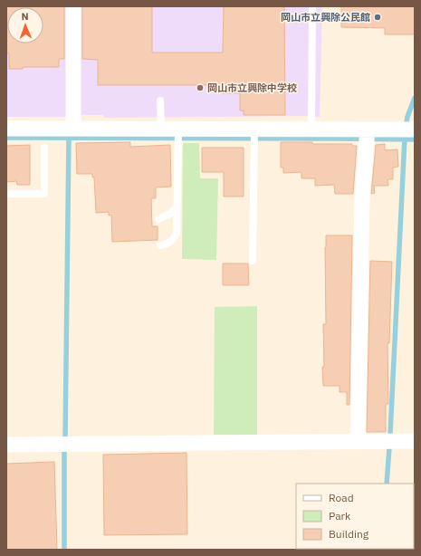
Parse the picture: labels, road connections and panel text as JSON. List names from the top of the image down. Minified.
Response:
{"places":["岡山市立興除公民館","岡山市立興除中学校"],"legend":["Road","Park","Building"],"north":"top"}
